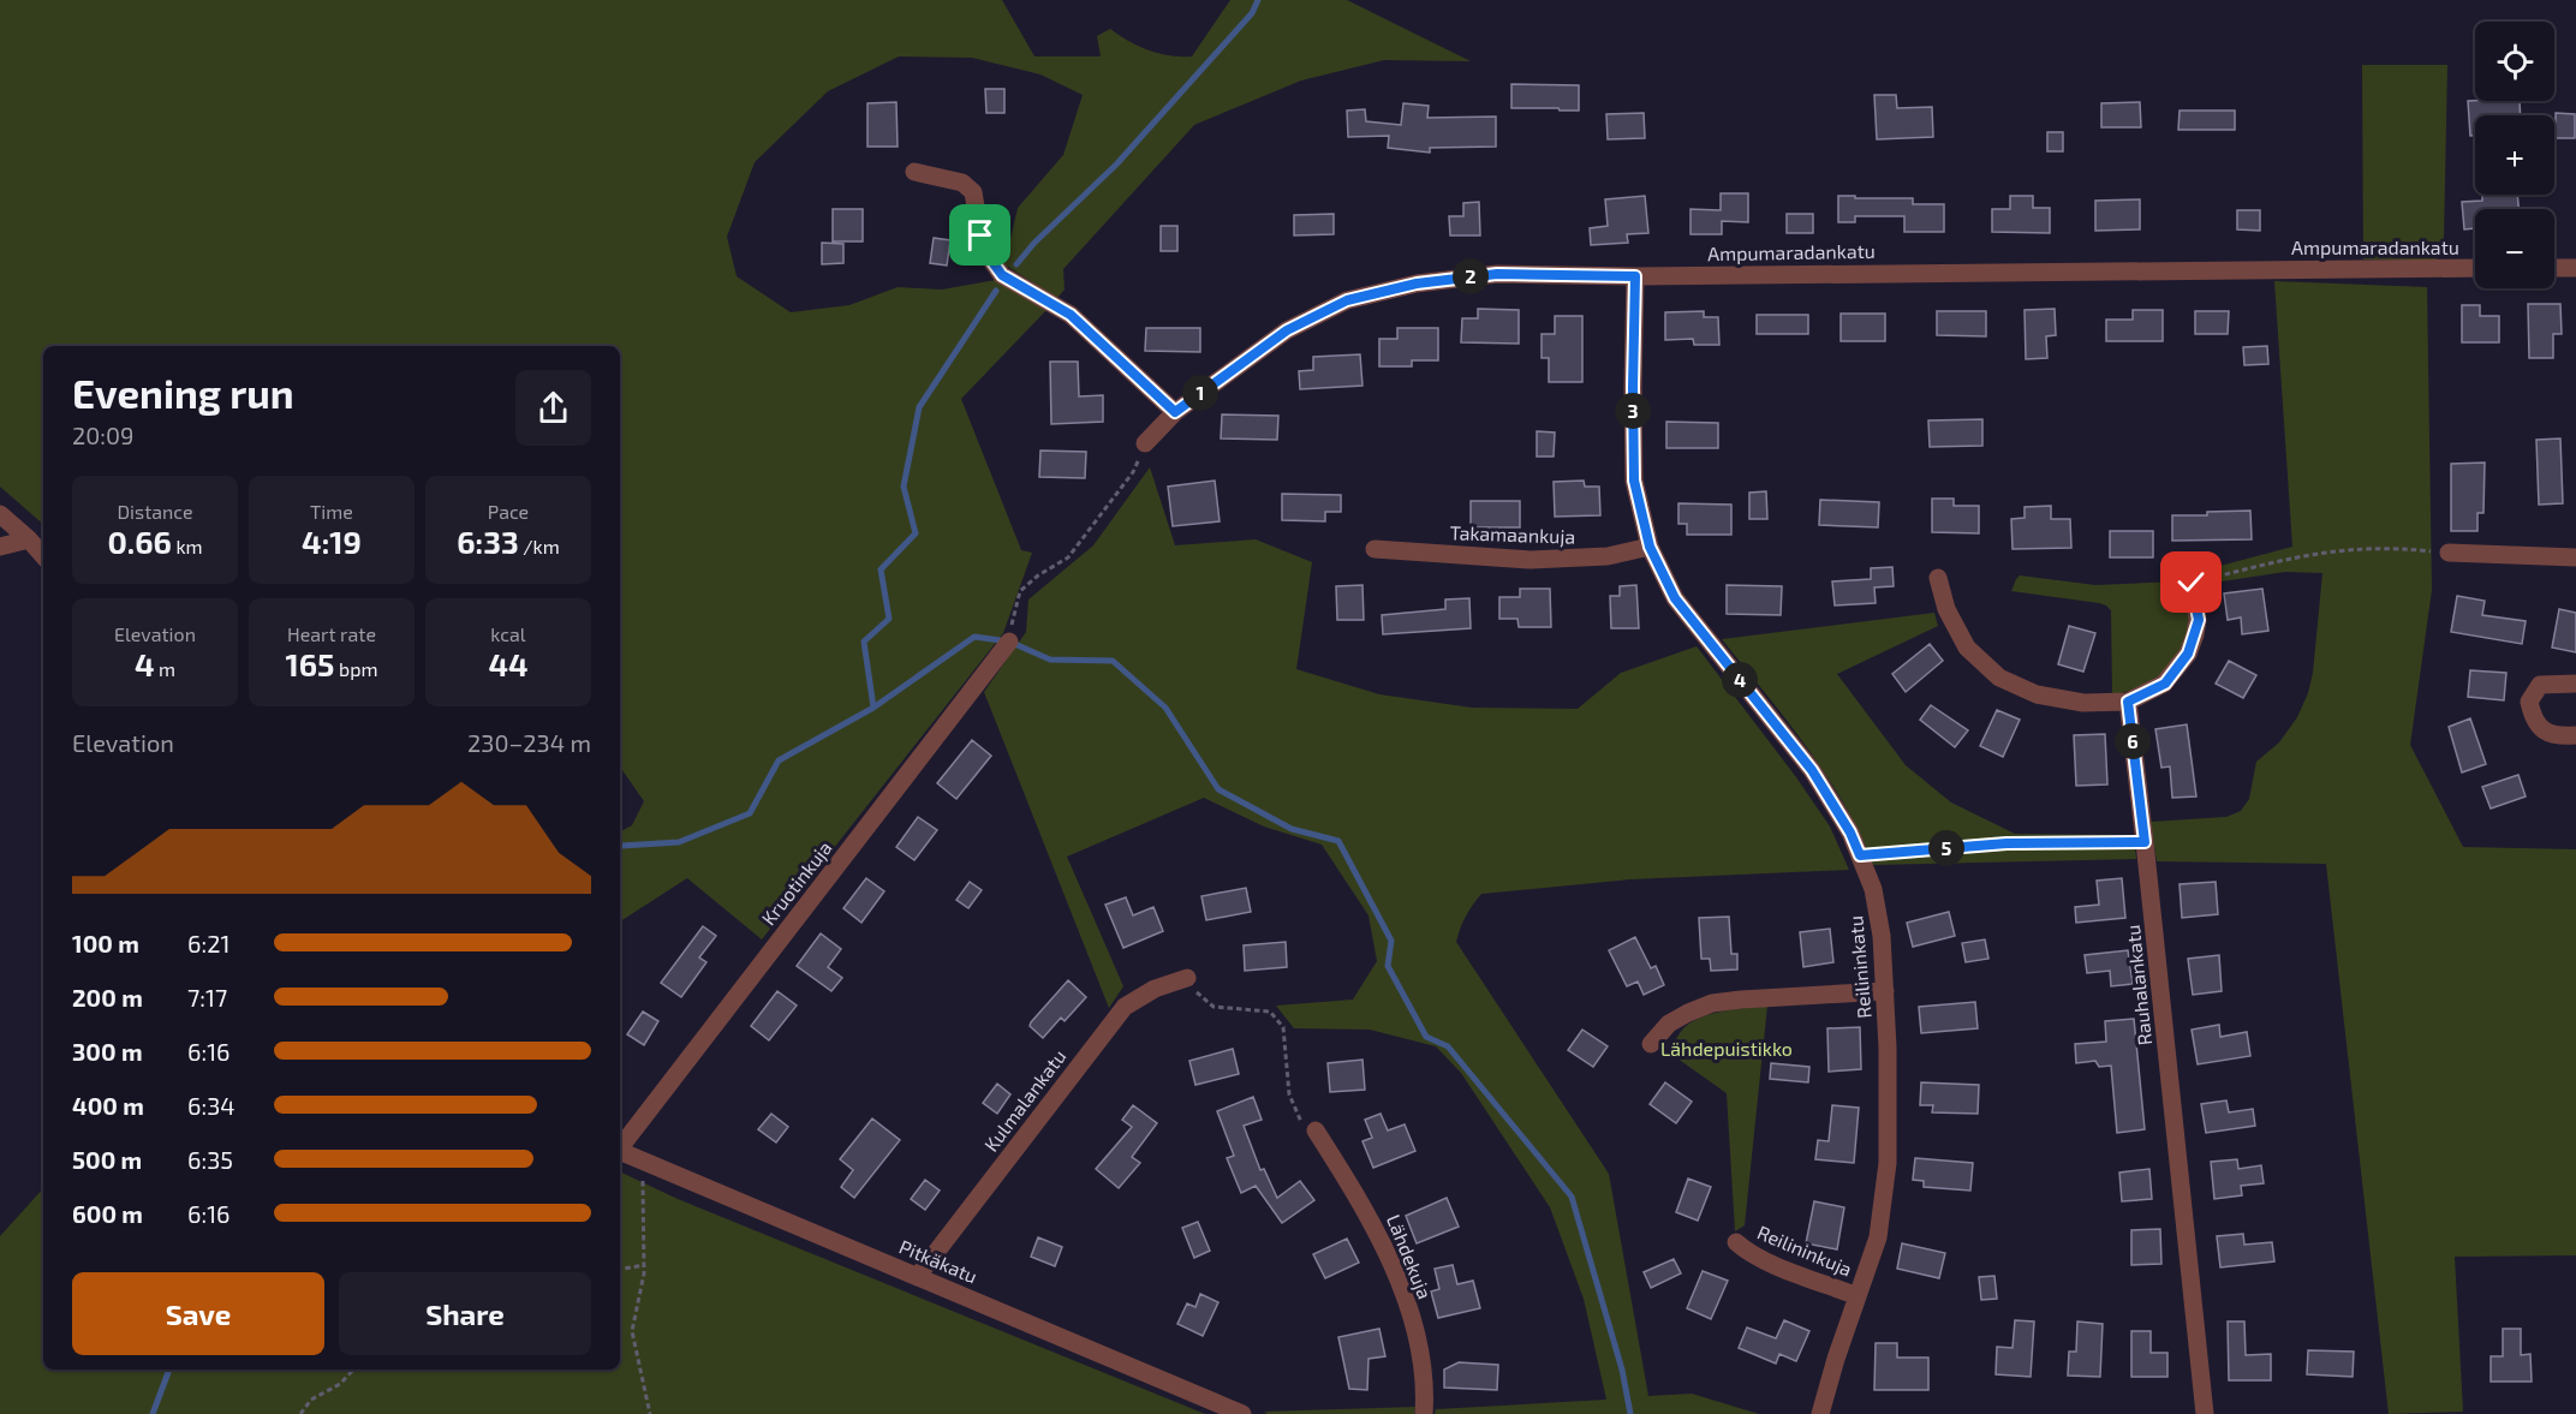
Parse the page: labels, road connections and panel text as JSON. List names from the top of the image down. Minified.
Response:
{"streets":{"street":["Ampumaradankatu","Takamaankuja","Kruotinkuja","Reilininkatu","Rauhalankatu","Kulmalankatu","Reilininkuja","Lähdekuja","Pitkäkatu"]},"crossings":[["Ampumaradankatu","Reilininkatu"],["Takamaankuja","Reilininkatu"],["Reilininkatu","Reilininkuja"],["Kulmalankatu","Pitkäkatu"]],"parks":["Lähdepuistikko"],"page":{"map_buttons":["+","−"],"pins":["2","1","3","4","6","5"],"heading":["Evening run","20:09"],"stats":[["Distance","0.66 km"],["Time","4:19"],["Pace","6:33 /km"],["Elevation","4 m"],["Heart rate","165 bpm"],["kcal","44"]],"chart":["Elevation","230–234 m"],"list":[{"name":"100 m","note":"6:21"},{"name":"200 m","note":"7:17"},{"name":"300 m","note":"6:16"},{"name":"400 m","note":"6:34"},{"name":"500 m","note":"6:35"},{"name":"600 m","note":"6:16"}],"buttons":["Save","Share"]}}
